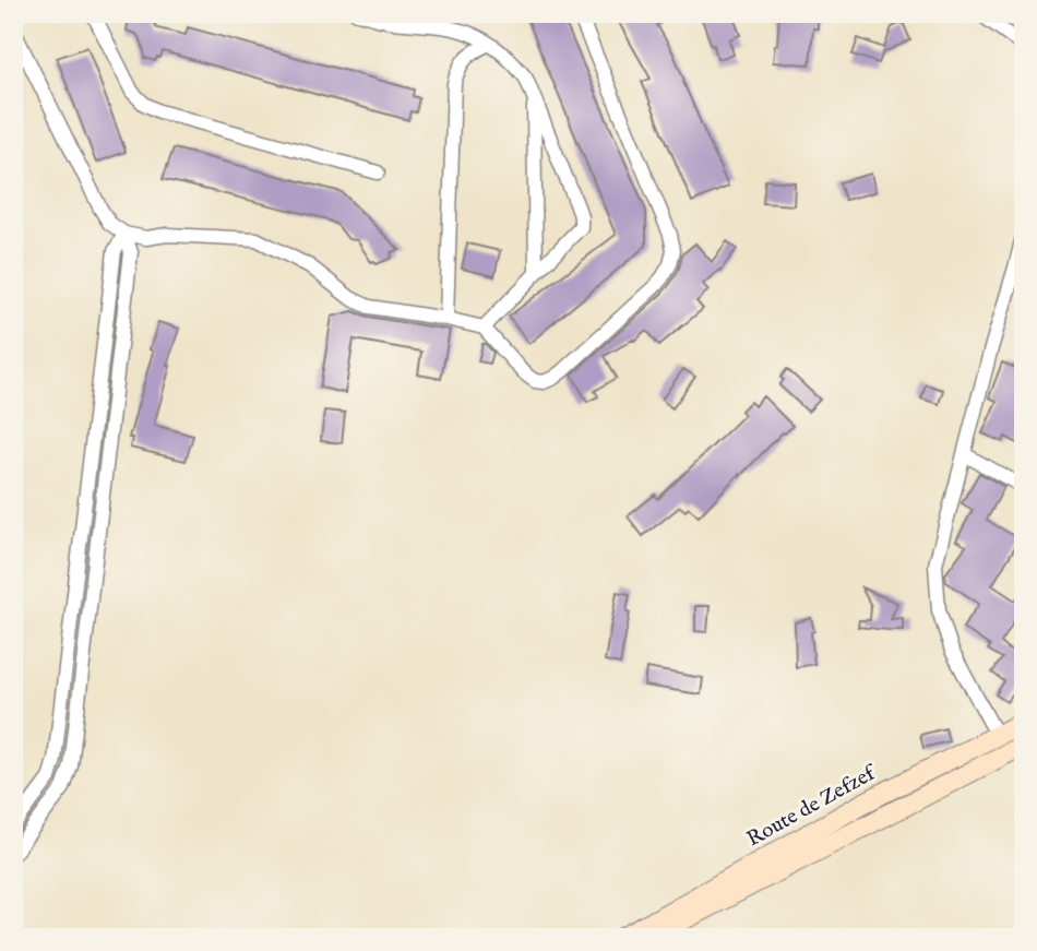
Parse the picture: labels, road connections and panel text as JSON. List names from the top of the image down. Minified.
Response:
{"streets":{"main road":["Route de Zefzef"]}}
